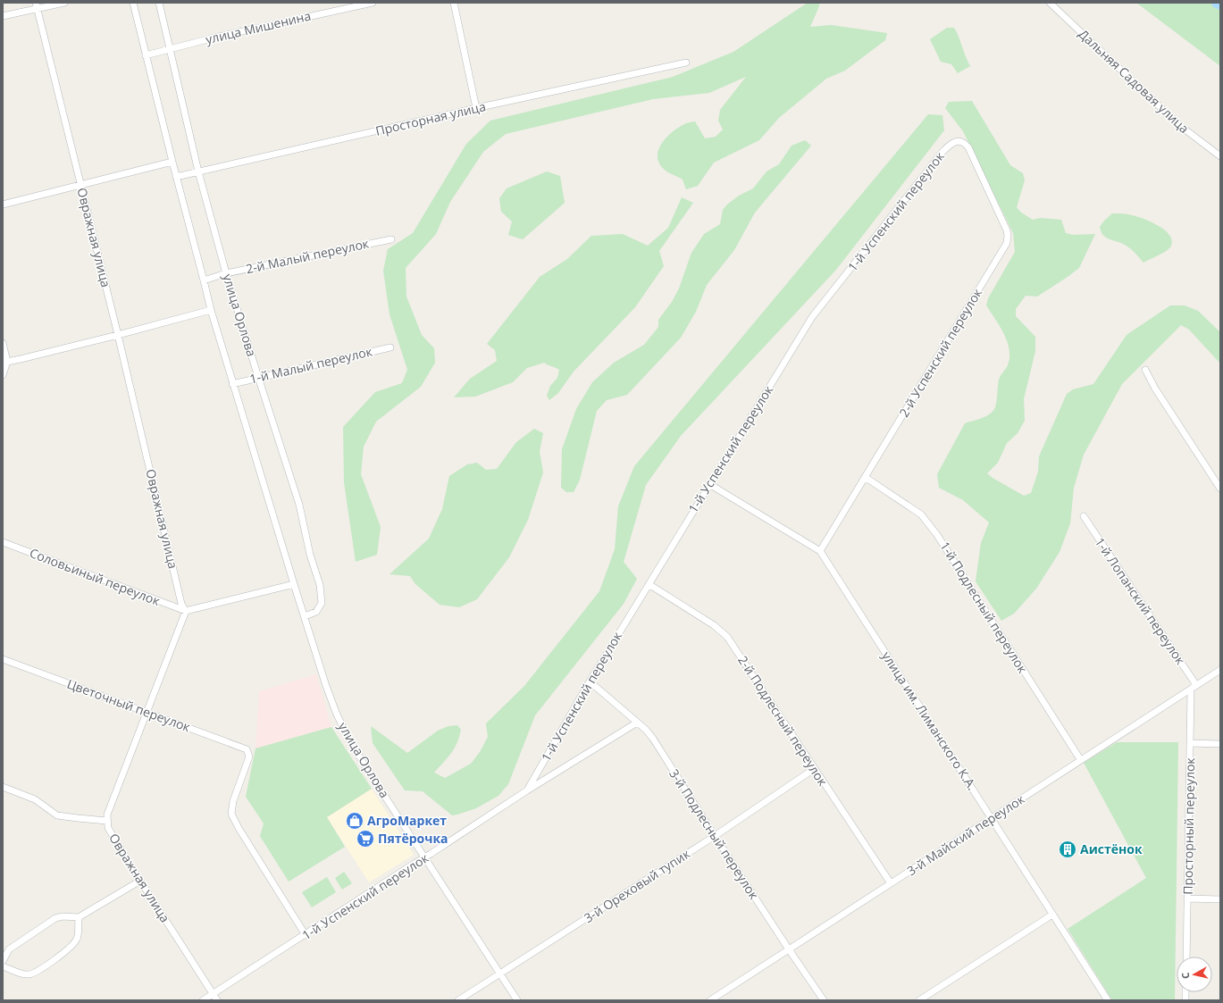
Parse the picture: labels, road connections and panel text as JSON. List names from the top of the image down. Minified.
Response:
{"streets":{"street":["улица Мишенина","Дальняя Садовая улица","Просторная улица","1-й Успенский переулок","Овражная улица","2-й Малый переулок","улица Орлова","2-й Успенский переулок","1-й Малый переулок","Соловьиный переулок","1-й Лопанский переулок","1-й Подлесный переулок","Цветочный переулок","2-й Подлесный переулок","улица им. Лиманского К.А.","Просторный переулок","3-й Подлесный переулок","3-й Майский переулок","3-й Ореховый тупик"]},"crossings":[["улица Мишенина","улица Орлова"],["Просторная улица","улица Орлова"],["1-й Успенский переулок","Овражная улица"],["1-й Успенский переулок","улица Орлова"],["1-й Успенский переулок","2-й Успенский переулок"],["1-й Успенский переулок","Цветочный переулок"],["1-й Успенский переулок","2-й Подлесный переулок"],["1-й Успенский переулок","улица им. Лиманского К.А."],["1-й Успенский переулок","3-й Подлесный переулок"],["Овражная улица","Соловьиный переулок"],["Овражная улица","Цветочный переулок"],["2-й Малый переулок","улица Орлова"],["улица Орлова","1-й Малый переулок"],["улица Орлова","3-й Ореховый тупик"],["2-й Успенский переулок","1-й Подлесный переулок"],["2-й Успенский переулок","улица им. Лиманского К.А."],["1-й Лопанский переулок","3-й Майский переулок"],["1-й Подлесный переулок","3-й Майский переулок"],["2-й Подлесный переулок","3-й Майский переулок"],["2-й Подлесный переулок","3-й Ореховый тупик"],["улица им. Лиманского К.А.","3-й Майский переулок"],["Просторный переулок","3-й Майский переулок"],["3-й Подлесный переулок","3-й Майский переулок"],["3-й Подлесный переулок","3-й Ореховый тупик"]],"places":{"shop":["АгроМаркет"],"supermarket":["Пятёрочка"],"building":["Аистёнок"]},"north":"left"}
